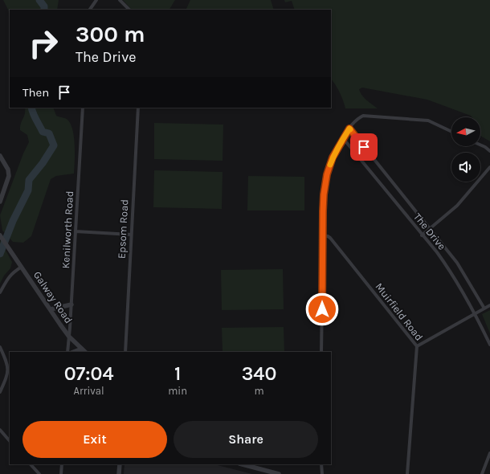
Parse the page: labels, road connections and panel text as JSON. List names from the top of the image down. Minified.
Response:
{"streets":{"street":["Epsom Road","Kenilworth Road","The Drive","Galway Road","Muirfield Road"]},"crossings":[["Kenilworth Road","Galway Road"]],"north":"left","page":{"turn":["300 m","The Drive"],"then":"Then","eta":["07:04","Arrival","1","min","340","m"],"buttons":["Exit","Share"]}}
